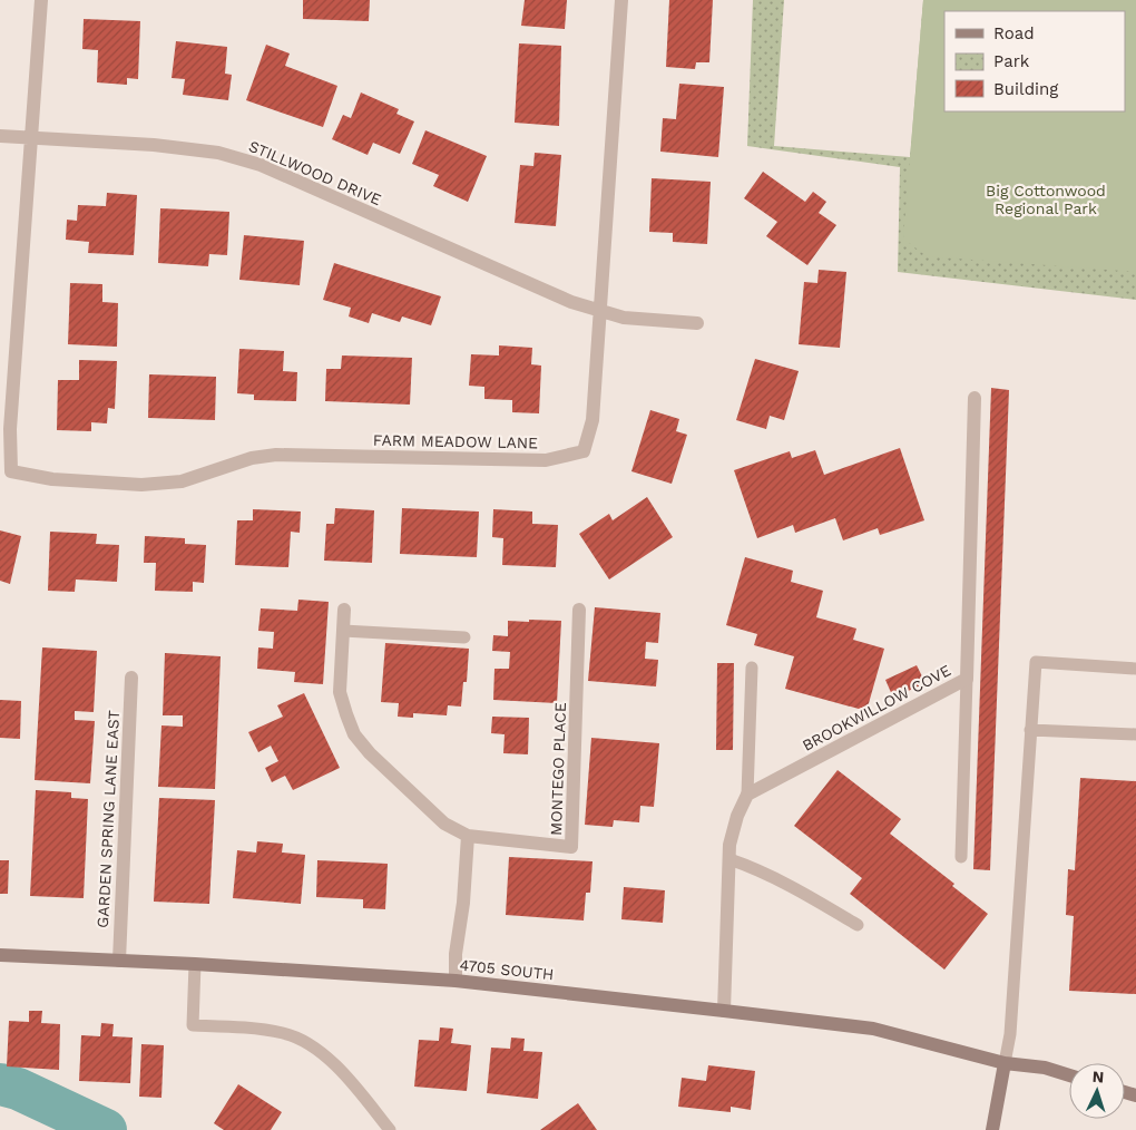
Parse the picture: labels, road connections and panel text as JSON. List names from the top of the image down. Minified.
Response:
{"streets":{"street":["STILLWOOD DRIVE","FARM MEADOW LANE","BROOKWILLOW COVE","MONTEGO PLACE","GARDEN SPRING LANE EAST","4705 SOUTH"]},"crossings":[["STILLWOOD DRIVE","FARM MEADOW LANE"],["GARDEN SPRING LANE EAST","4705 SOUTH"]],"parks":["Big Cottonwood Regional Park"],"legend":["Road","Park","Building"],"north":"top"}
